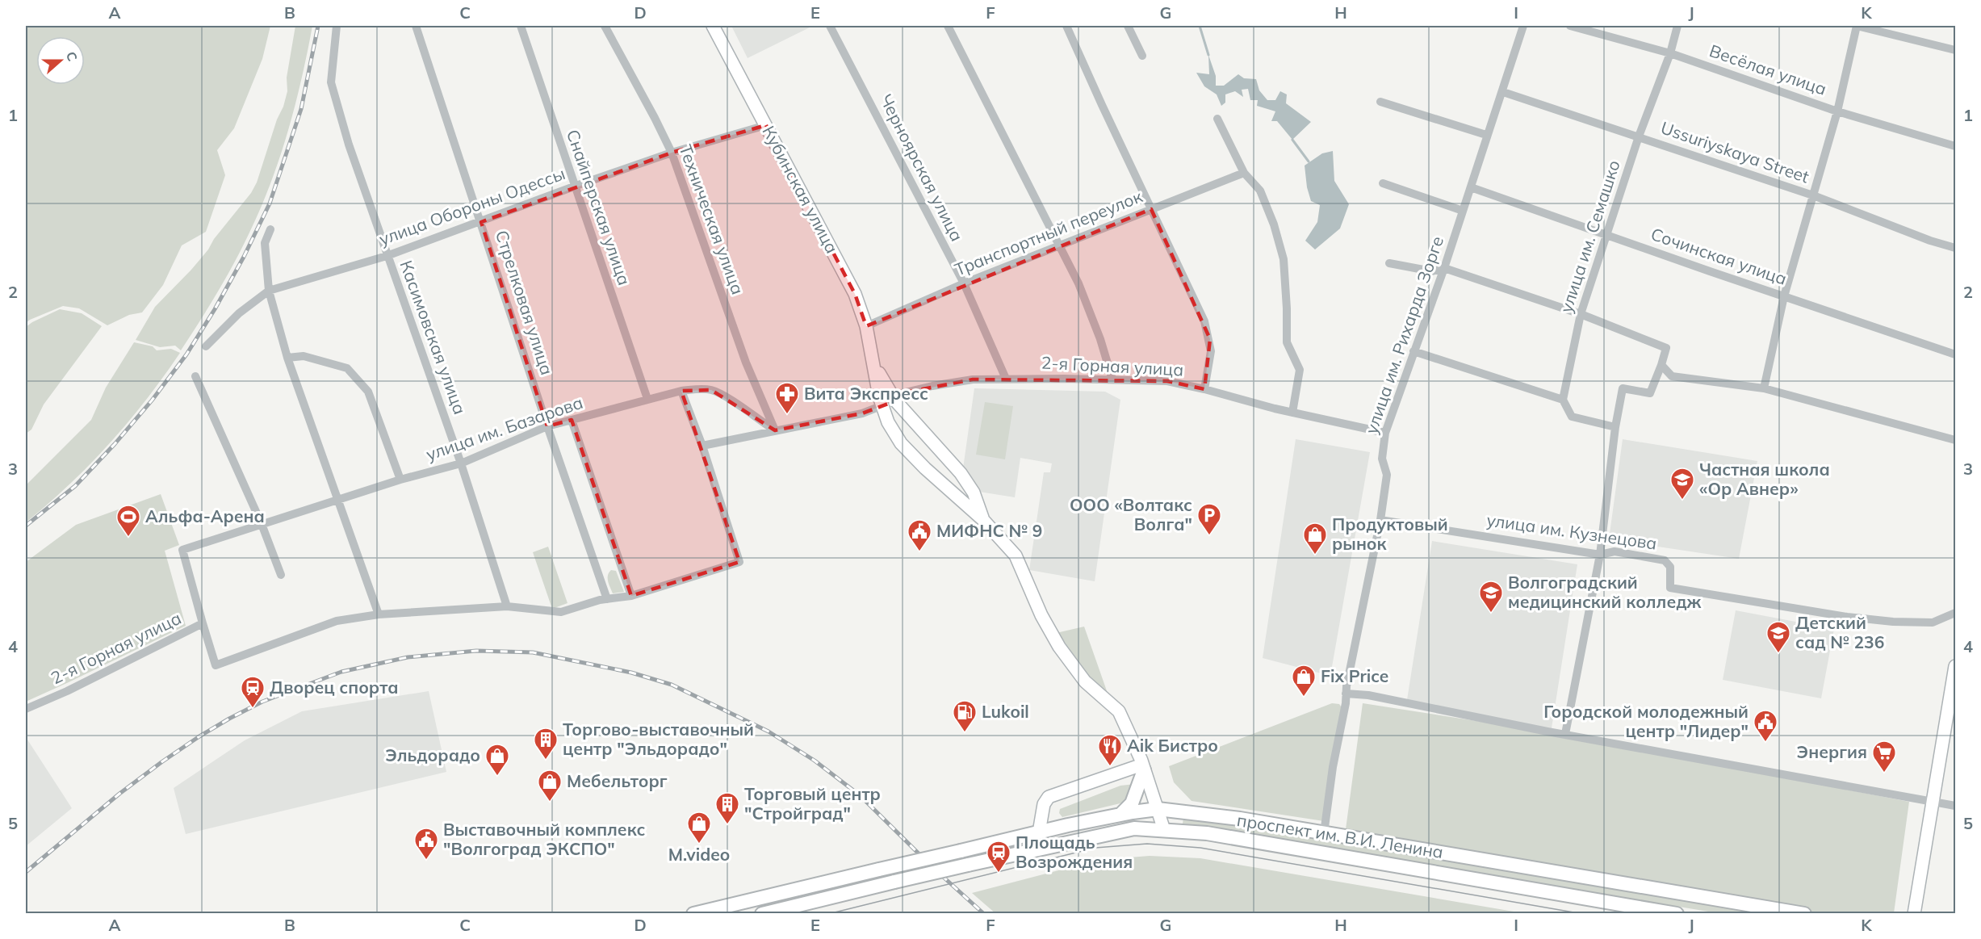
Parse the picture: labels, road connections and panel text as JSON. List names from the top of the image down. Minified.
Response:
{"streets":{"main road":["проспект им. В.И. Ленина"],"street":["Весёлая улица","Ussuriyskaya Street","Черноярская улица","Кубинская улица","улица Обороны Одессы","Снайперская улица","Техническая улица","Транспортный переулок","улица им. Семашко","Сочинская улица","Стрелковая улица","улица им. Рихарда Зорге","Касимовская улица","2-я Горная улица","улица им. Базарова","улица им. Кузнецова"]},"crossings":[["Весёлая улица","улица им. Семашко"],["Ussuriyskaya Street","улица им. Семашко"],["Ussuriyskaya Street","улица им. Рихарда Зорге"],["Черноярская улица","Транспортный переулок"],["Черноярская улица","2-я Горная улица"],["Кубинская улица","улица Обороны Одессы"],["Кубинская улица","Транспортный переулок"],["Кубинская улица","2-я Горная улица"],["Кубинская улица","проспект им. В.И. Ленина"],["улица Обороны Одессы","Снайперская улица"],["улица Обороны Одессы","Техническая улица"],["улица Обороны Одессы","Стрелковая улица"],["улица Обороны Одессы","Касимовская улица"],["Снайперская улица","улица им. Базарова"],["Техническая улица","улица им. Базарова"],["улица им. Семашко","Сочинская улица"],["Сочинская улица","улица им. Рихарда Зорге"],["Стрелковая улица","улица им. Базарова"],["улица им. Рихарда Зорге","2-я Горная улица"],["улица им. Рихарда Зорге","улица им. Кузнецова"],["улица им. Рихарда Зорге","проспект им. В.И. Ленина"],["Касимовская улица","улица им. Базарова"],["2-я Горная улица","улица им. Базарова"]],"places":{"pharmacy":["Вита Экспресс"],"school or university":["Частная школа «Ор Авнер»","Волгоградский медицинский колледж","Детский сад № 236"],"parking":["ООО «Волтакс Волга\""],"sports":["Альфа-Арена"],"public building":["МИФНС № 9","Городской молодежный центр \"Лидер\"","Выставочный комплекс \"Волгоград ЭКСПО\""],"shop":["Продуктовый рынок","Fix Price","Эльдорадо","Мебельторг","M.video"],"station":["Дворец спорта","Площадь Возрождения"],"fuel station":["Lukoil"],"building":["Торгово-выставочный центр \"Эльдорадо\"","Торговый центр \"Стройград\""],"restaurant":["Aik Бистро"],"supermarket":["Энергия"]},"north":"right","grid":{"columns":["A","B","C","D","E","F","G","H","I","J","K"],"rows":["1","2","3","4","5"]}}
